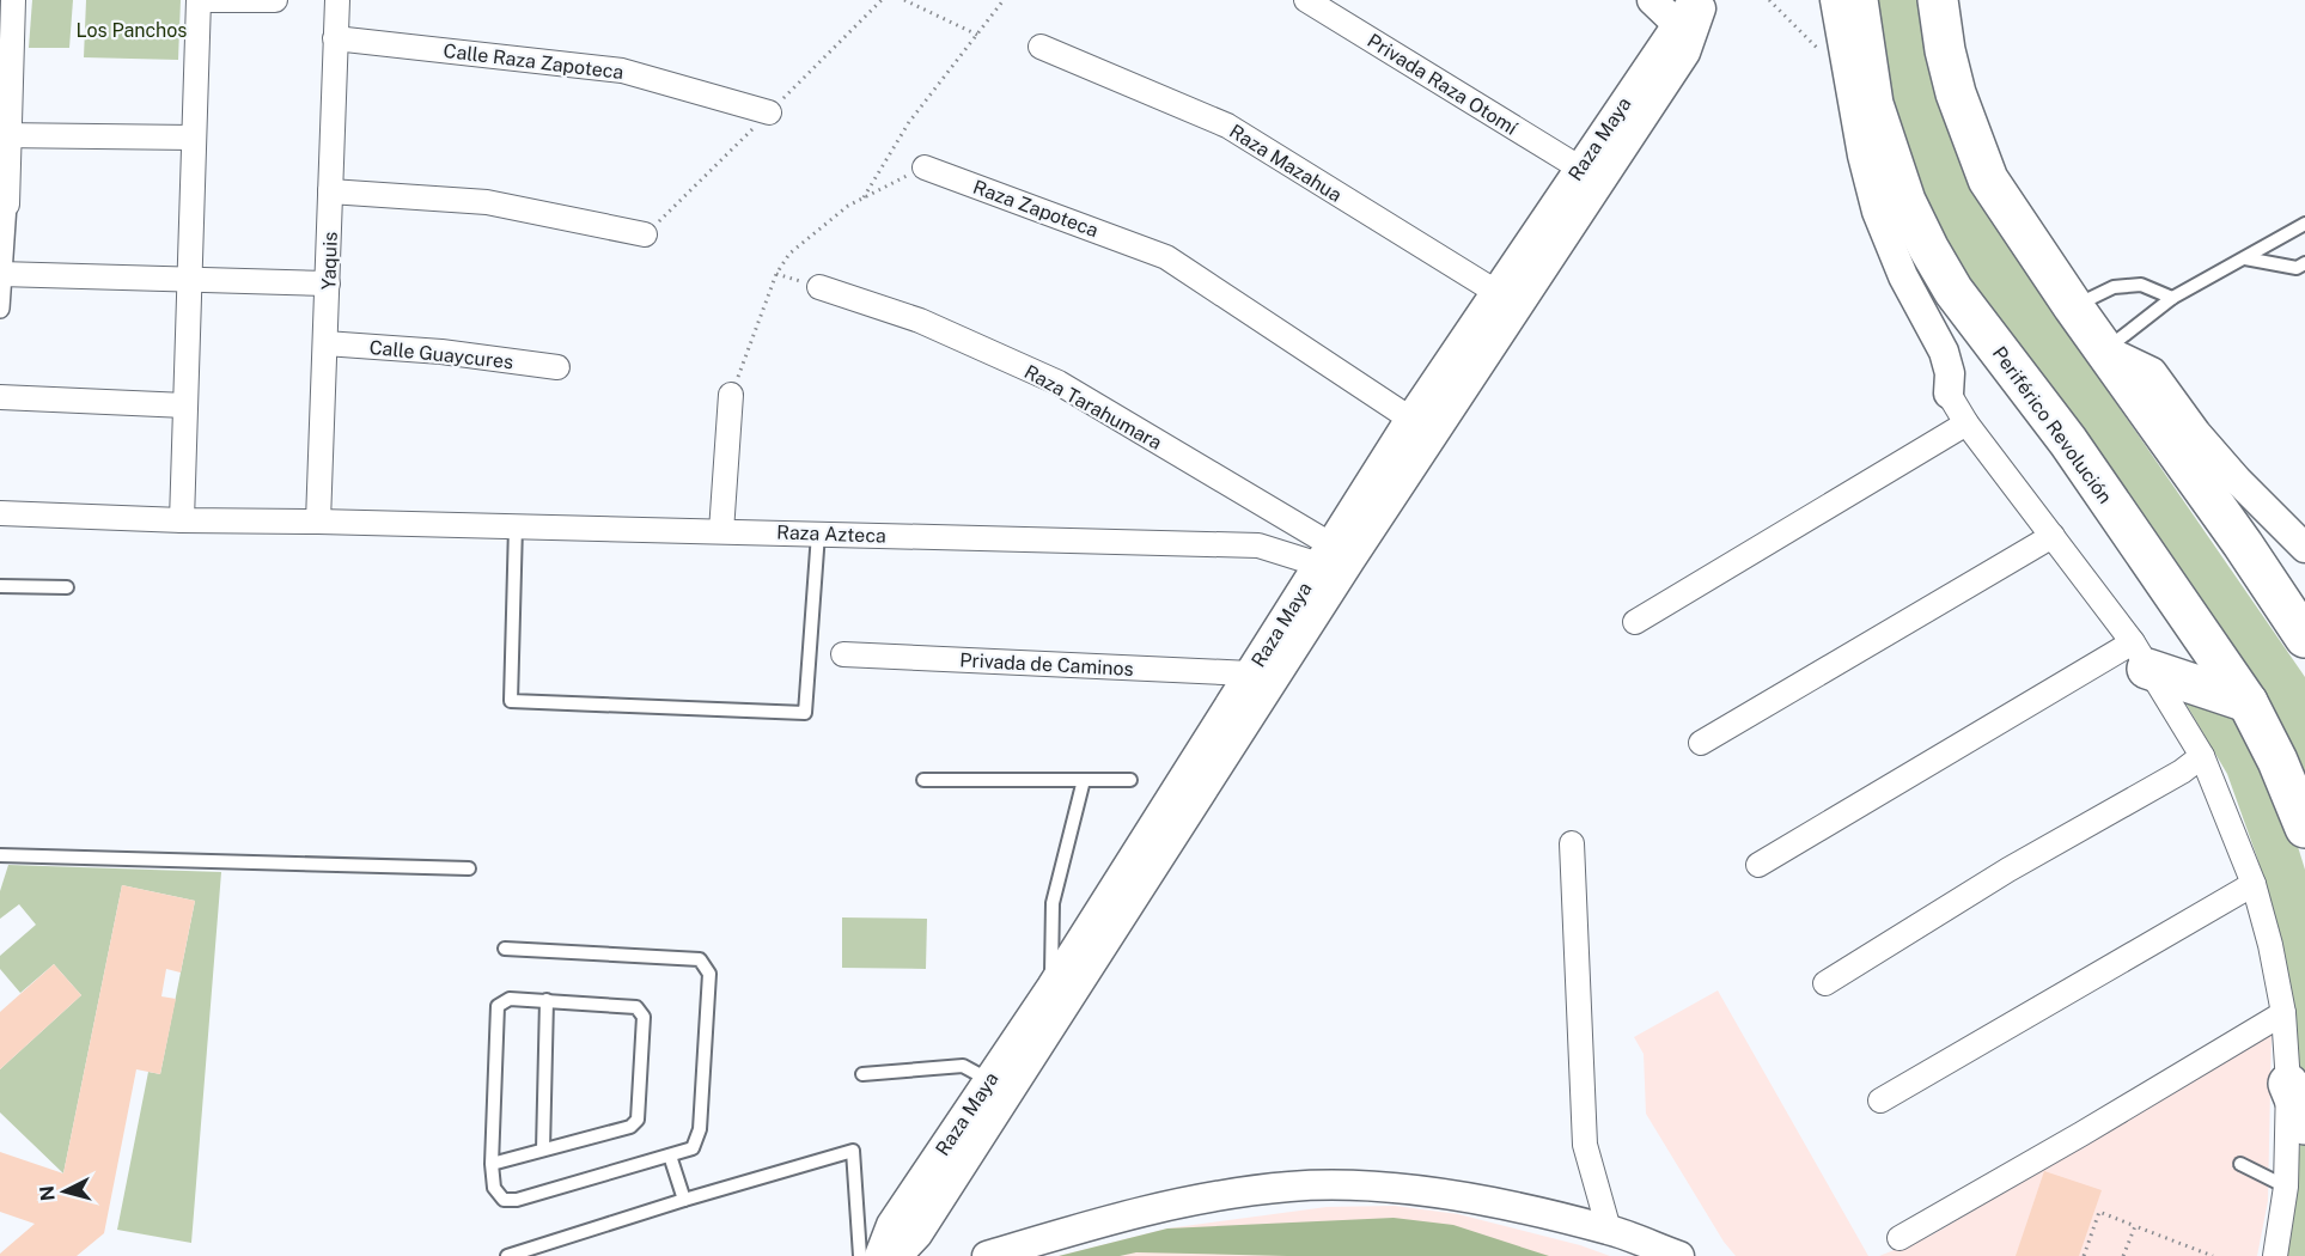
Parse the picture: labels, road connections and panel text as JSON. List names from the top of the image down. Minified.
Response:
{"streets":{"highway":["Periférico Revolución"],"street":["Calle Raza Zapoteca","Privada Raza Otomí","Raza Maya","Raza Mazahua","Raza Zapoteca","Yaquis","Calle Guaycures","Raza Tarahumara","Raza Azteca","Privada de Caminos"]},"crossings":[["Calle Raza Zapoteca","Yaquis"],["Privada Raza Otomí","Raza Maya"],["Raza Maya","Raza Mazahua"],["Raza Maya","Raza Zapoteca"],["Raza Maya","Raza Tarahumara"],["Raza Maya","Raza Azteca"],["Raza Maya","Privada de Caminos"],["Yaquis","Calle Guaycures"],["Yaquis","Raza Azteca"],["Raza Tarahumara","Raza Azteca"]],"parks":["Los Panchos"],"north":"left"}
